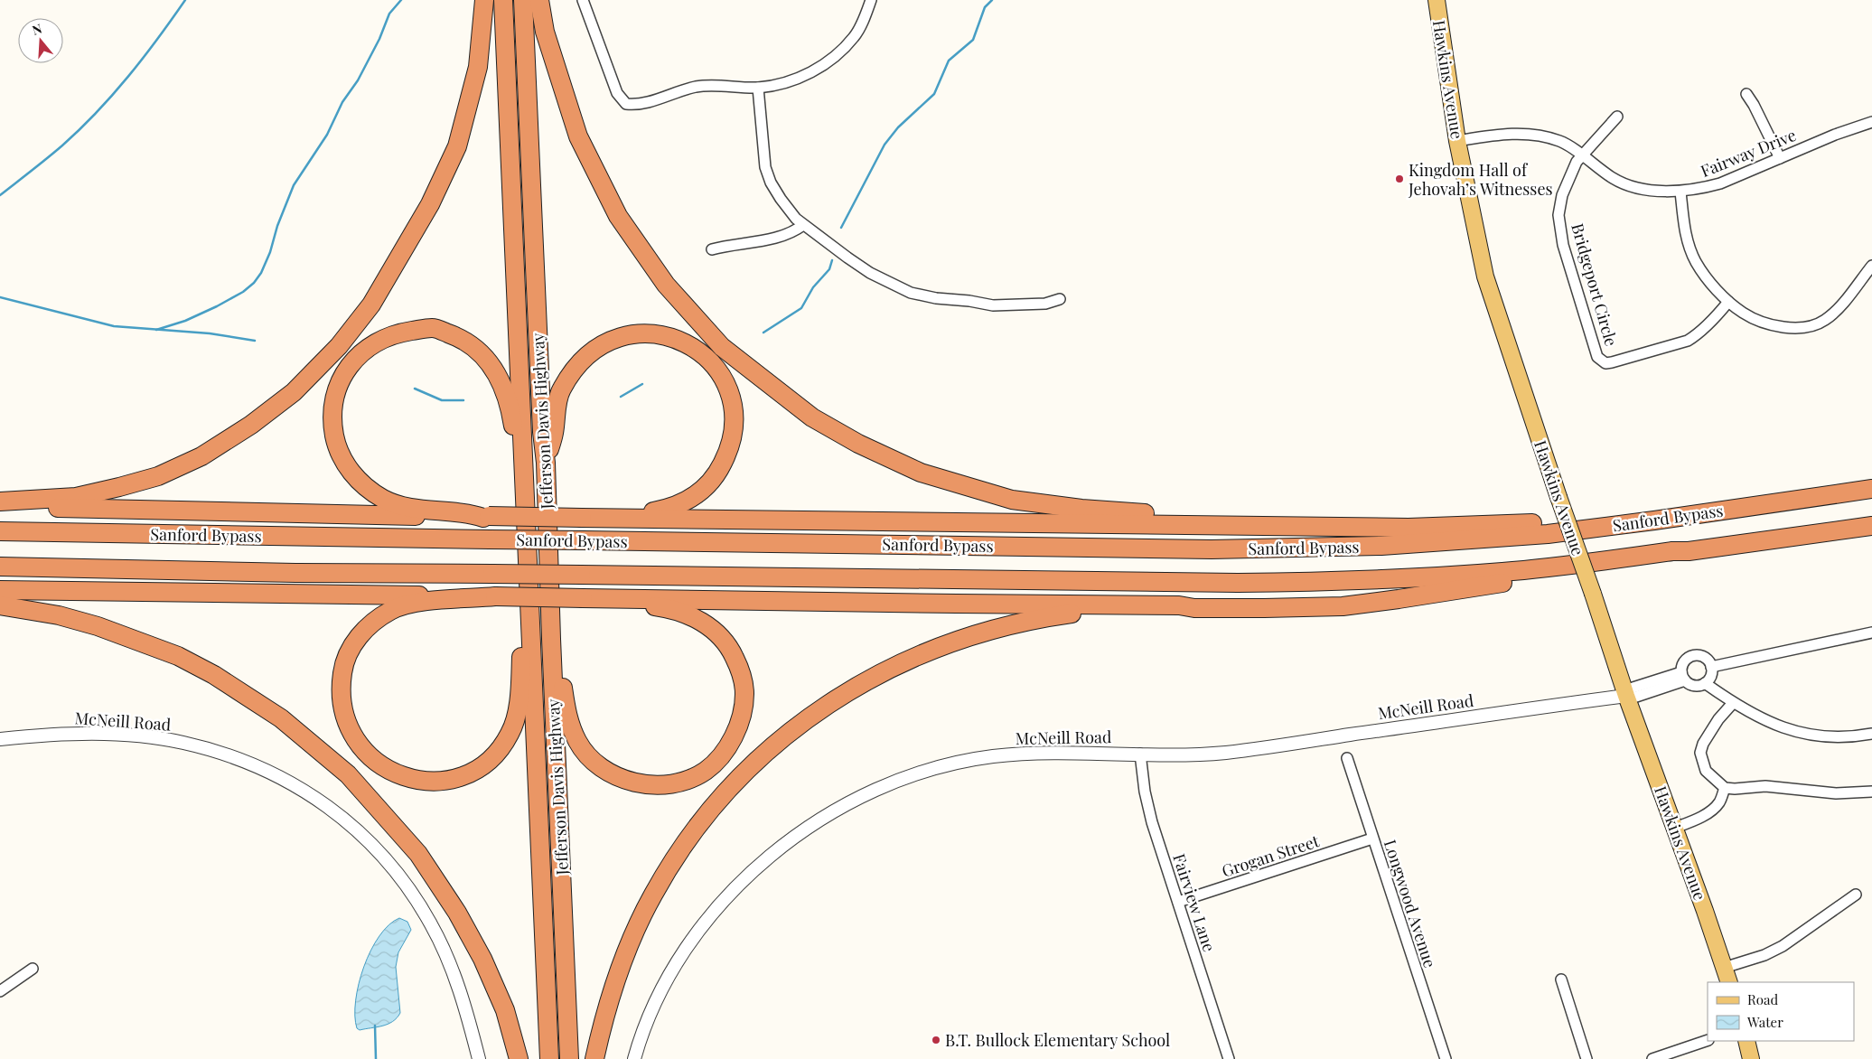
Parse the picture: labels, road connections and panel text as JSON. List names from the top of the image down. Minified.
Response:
{"streets":{"highway":["Jefferson Davis Highway","Sanford Bypass"],"main road":["Hawkins Avenue"],"street":["Fairway Drive","Bridgeport Circle","McNeill Road","Grogan Street","Fairview Lane","Longwood Avenue"]},"crossings":[["Hawkins Avenue","Fairway Drive"],["Hawkins Avenue","McNeill Road"],["Fairway Drive","Bridgeport Circle"],["McNeill Road","Fairview Lane"],["Grogan Street","Fairview Lane"],["Grogan Street","Longwood Avenue"]],"places":["Kingdom Hall of Jehovah’s Witnesses","B.T. Bullock Elementary School"],"legend":["Road","Water"],"north":"top"}
